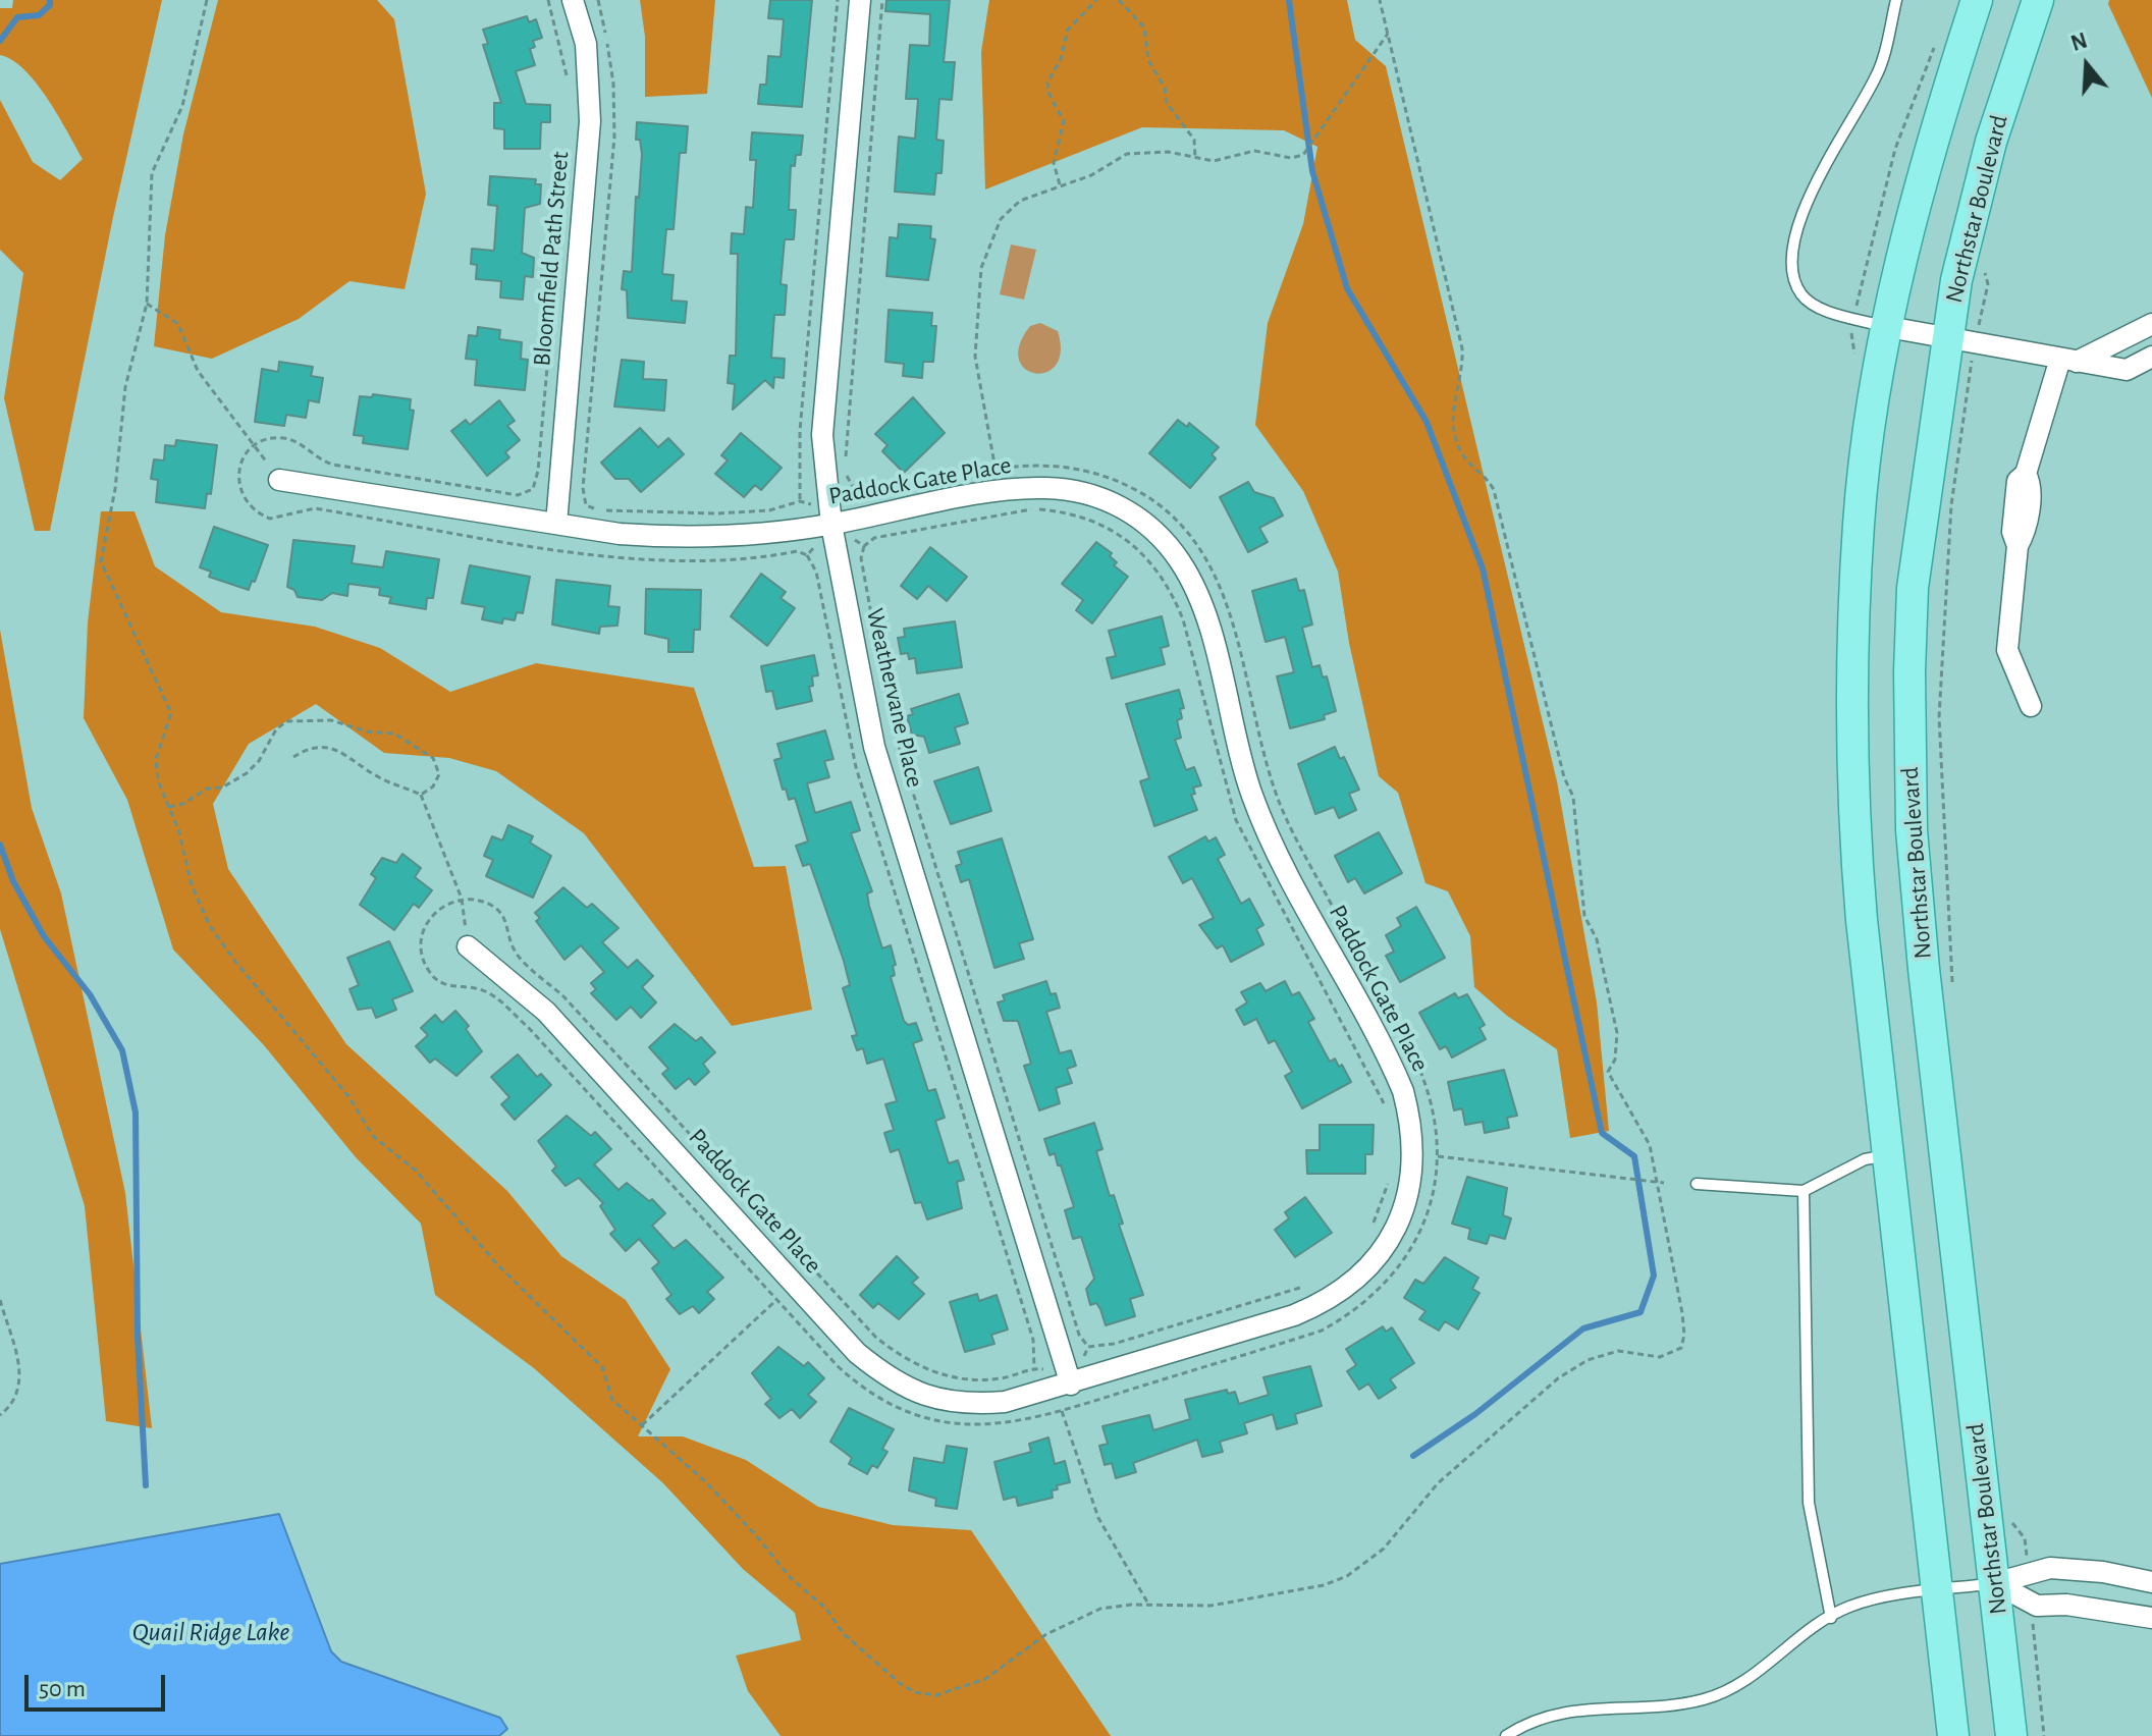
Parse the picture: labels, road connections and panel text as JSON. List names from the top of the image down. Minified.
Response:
{"streets":{"main road":["Northstar Boulevard"],"street":["Bloomfield Path Street","Paddock Gate Place","Weathervane Place"]},"crossings":[["Bloomfield Path Street","Paddock Gate Place"],["Paddock Gate Place","Weathervane Place"]],"water":["Quail Ridge Lake"],"scale_bar":"50 m","north":"top"}
